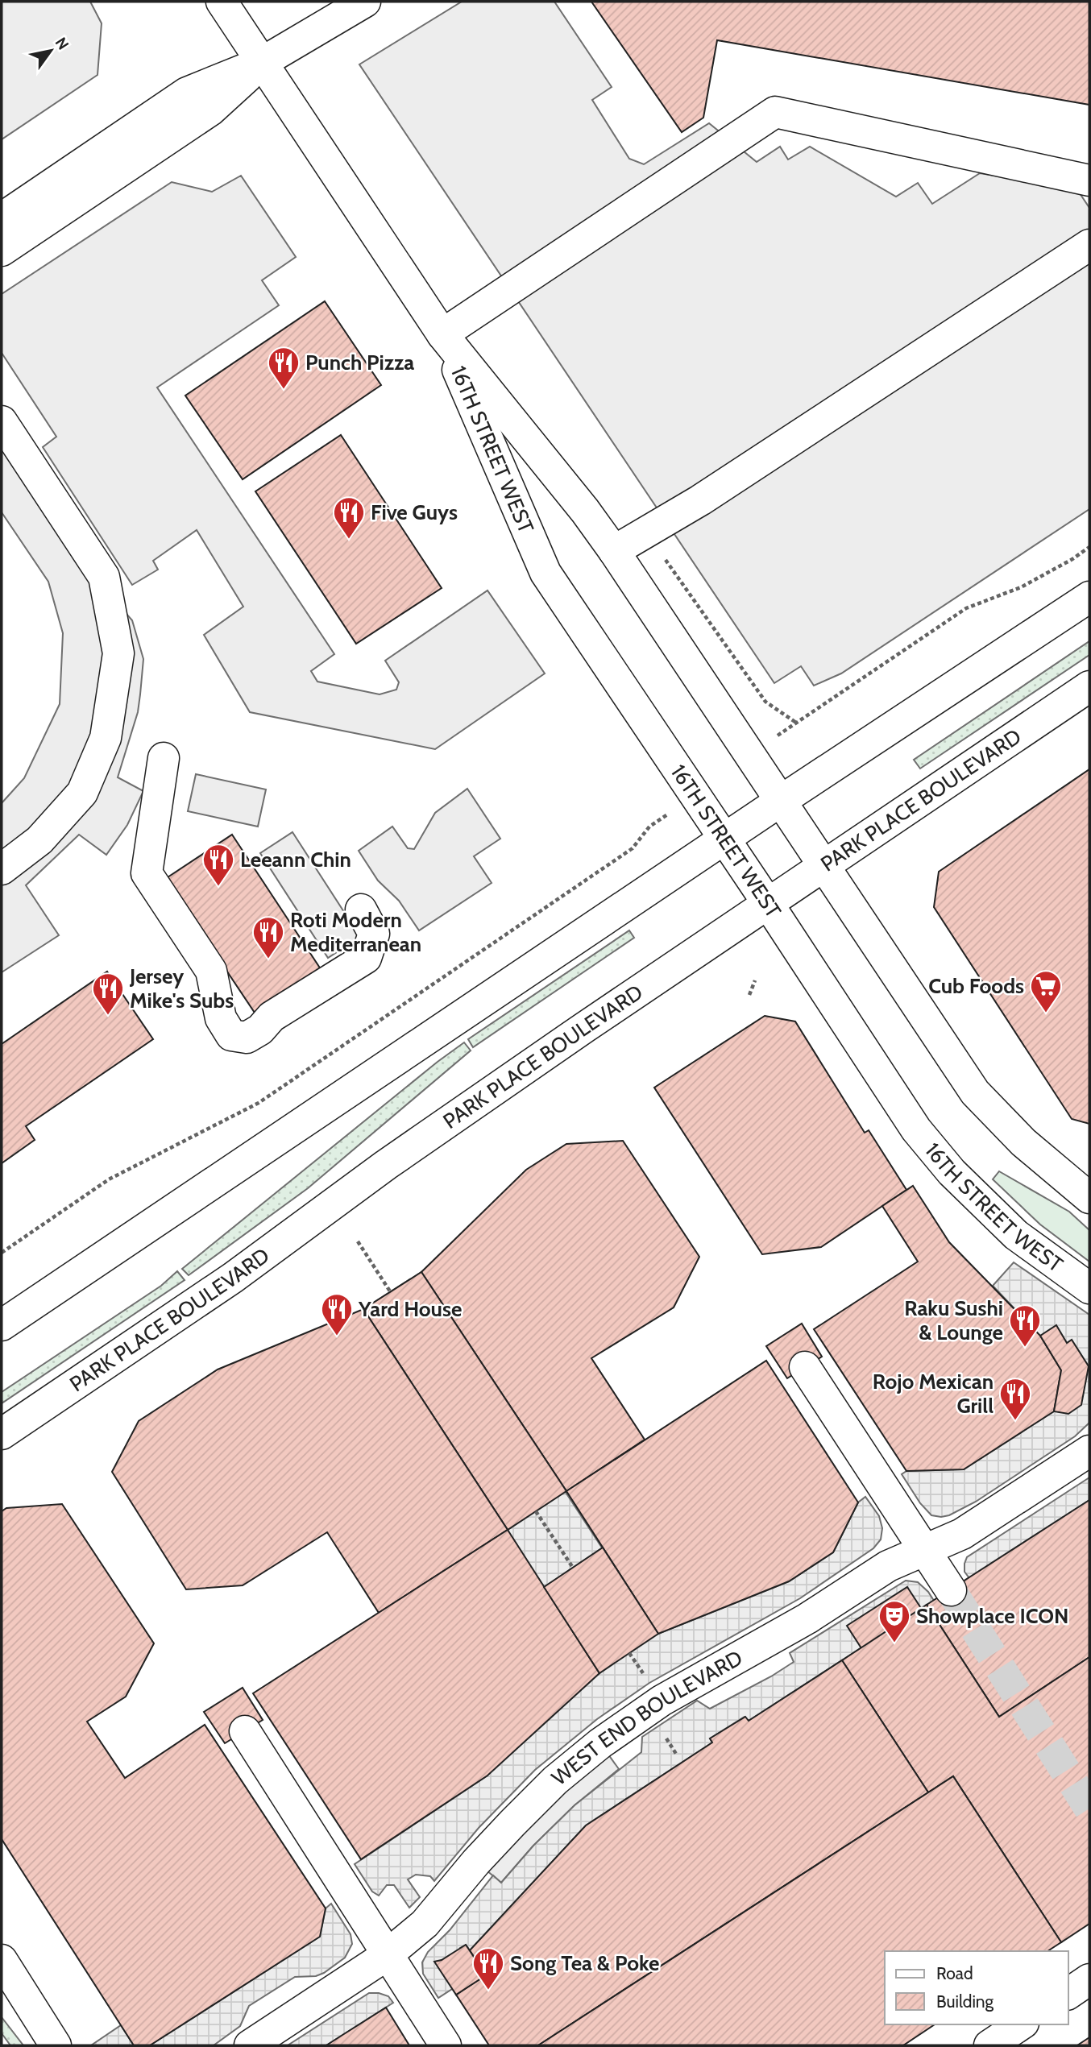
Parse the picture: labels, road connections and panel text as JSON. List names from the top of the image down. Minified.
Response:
{"streets":{"street":["16TH STREET WEST","PARK PLACE BOULEVARD","WEST END BOULEVARD"]},"crossings":[["16TH STREET WEST","PARK PLACE BOULEVARD"]],"places":{"restaurant":["Punch Pizza","Five Guys","Leeann Chin","Roti Modern Mediterranean","Jersey Mike's Subs","Yard House","Raku Sushi & Lounge","Rojo Mexican Grill","Song Tea & Poke"],"supermarket":["Cub Foods"],"theatre":["Showplace ICON"]},"legend":["Road","Building"],"north":"top right"}
